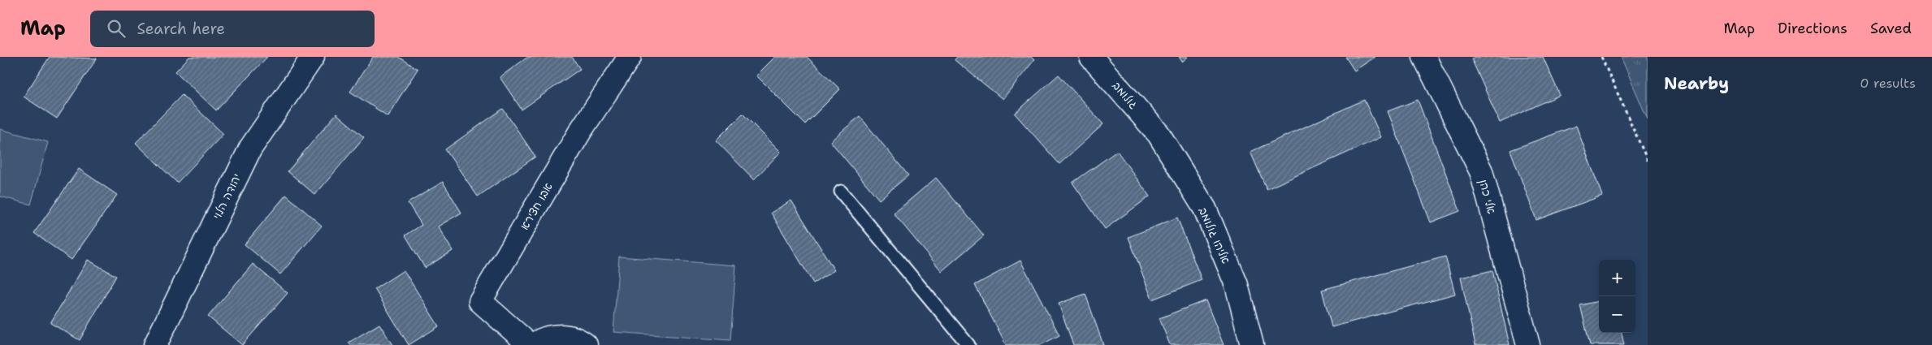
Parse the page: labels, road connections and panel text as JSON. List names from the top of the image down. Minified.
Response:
{"streets":{"street":["גולומב","יהודה הלוי","אלי כהן","אבו חצירא","אליהו גולומב"]},"crossings":[["גולומב","אליהו גולומב"]],"page":{"header":"Map","search":"Search here","nav":["Map","Directions","Saved"],"heading":["Nearby","0 results"],"map_buttons":["+","−"]}}
